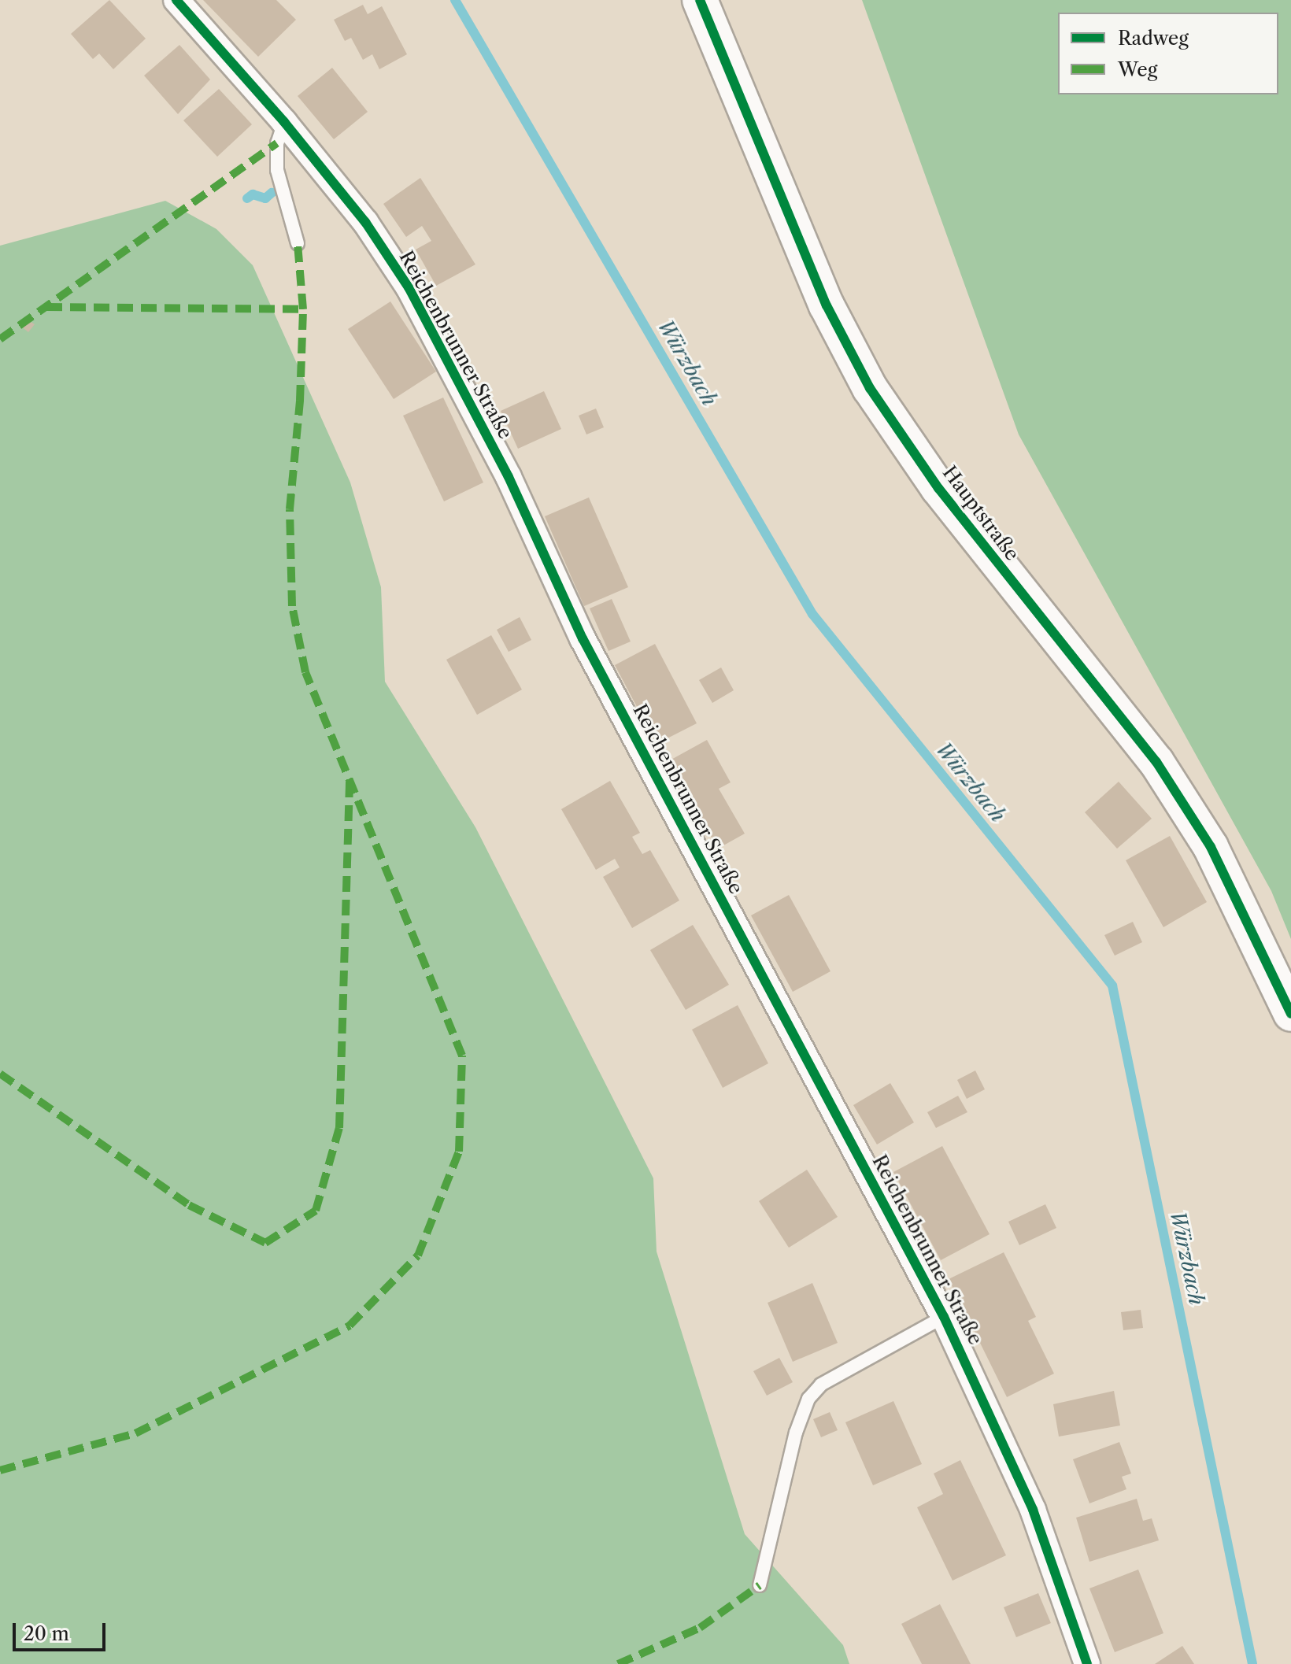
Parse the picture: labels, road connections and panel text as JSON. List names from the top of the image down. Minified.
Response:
{"streets":{"street":["Reichenbrunner Straße","Hauptstraße"]},"water":["Würzbach"],"legend":["Radweg","Weg"],"scale_bar":"20 m"}
